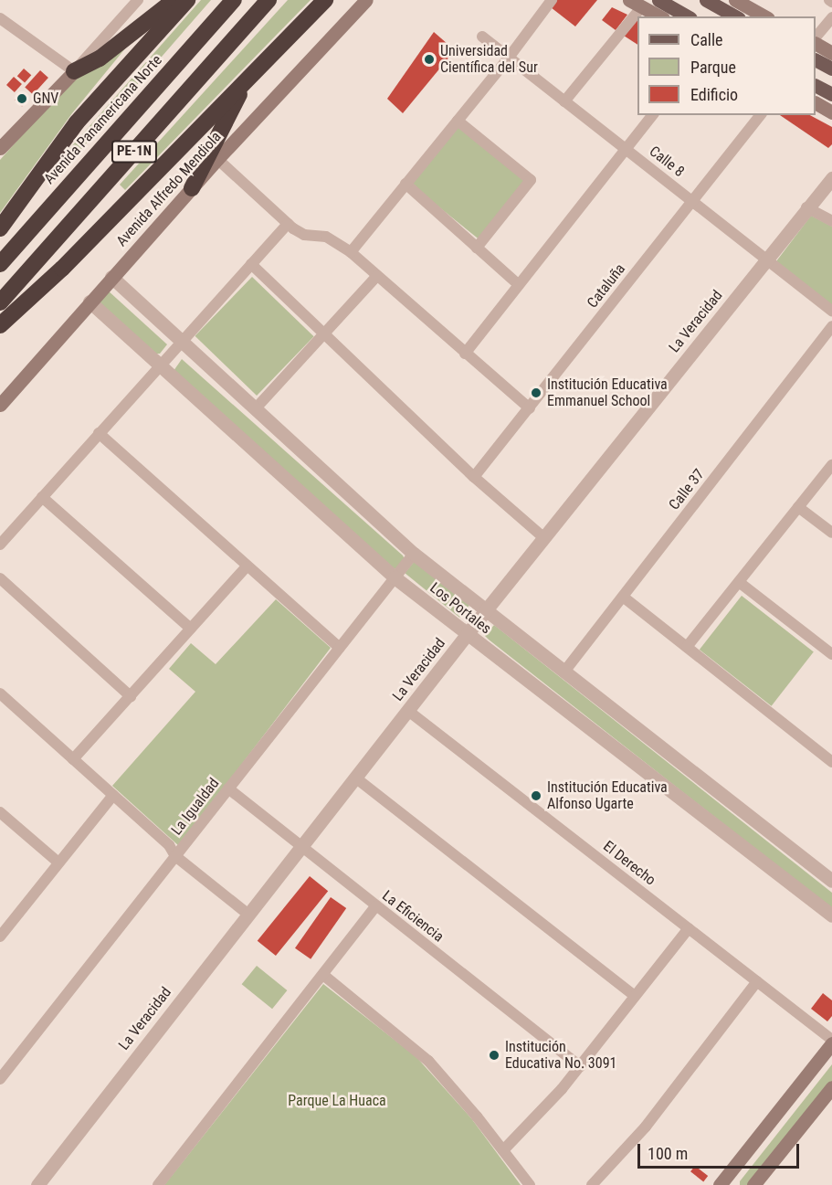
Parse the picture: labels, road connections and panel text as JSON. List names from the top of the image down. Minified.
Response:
{"streets":{"highway":["Avenida Panamericana Norte","PE-1N"],"main road":["Avenida Alfredo Mendiola"],"street":["Calle 8","Cataluña","La Veracidad","Calle 37","Los Portales","La Igualdad","El Derecho","La Eficiencia"]},"crossings":[["Calle 8","Cataluña"],["Calle 8","La Veracidad"],["Avenida Alfredo Mendiola","Los Portales"],["La Veracidad","Los Portales"],["La Veracidad","El Derecho"],["La Veracidad","La Eficiencia"],["Calle 37","Los Portales"],["Los Portales","La Igualdad"],["La Igualdad","La Eficiencia"]],"parks":["Parque La Huaca"],"places":["Universidad Científica del Sur","GNV","Institución Educativa Emmanuel School","Institución Educativa Alfonso Ugarte","Institución Educativa No. 3091"],"legend":["Calle","Parque","Edificio"],"scale_bar":"100 m"}
